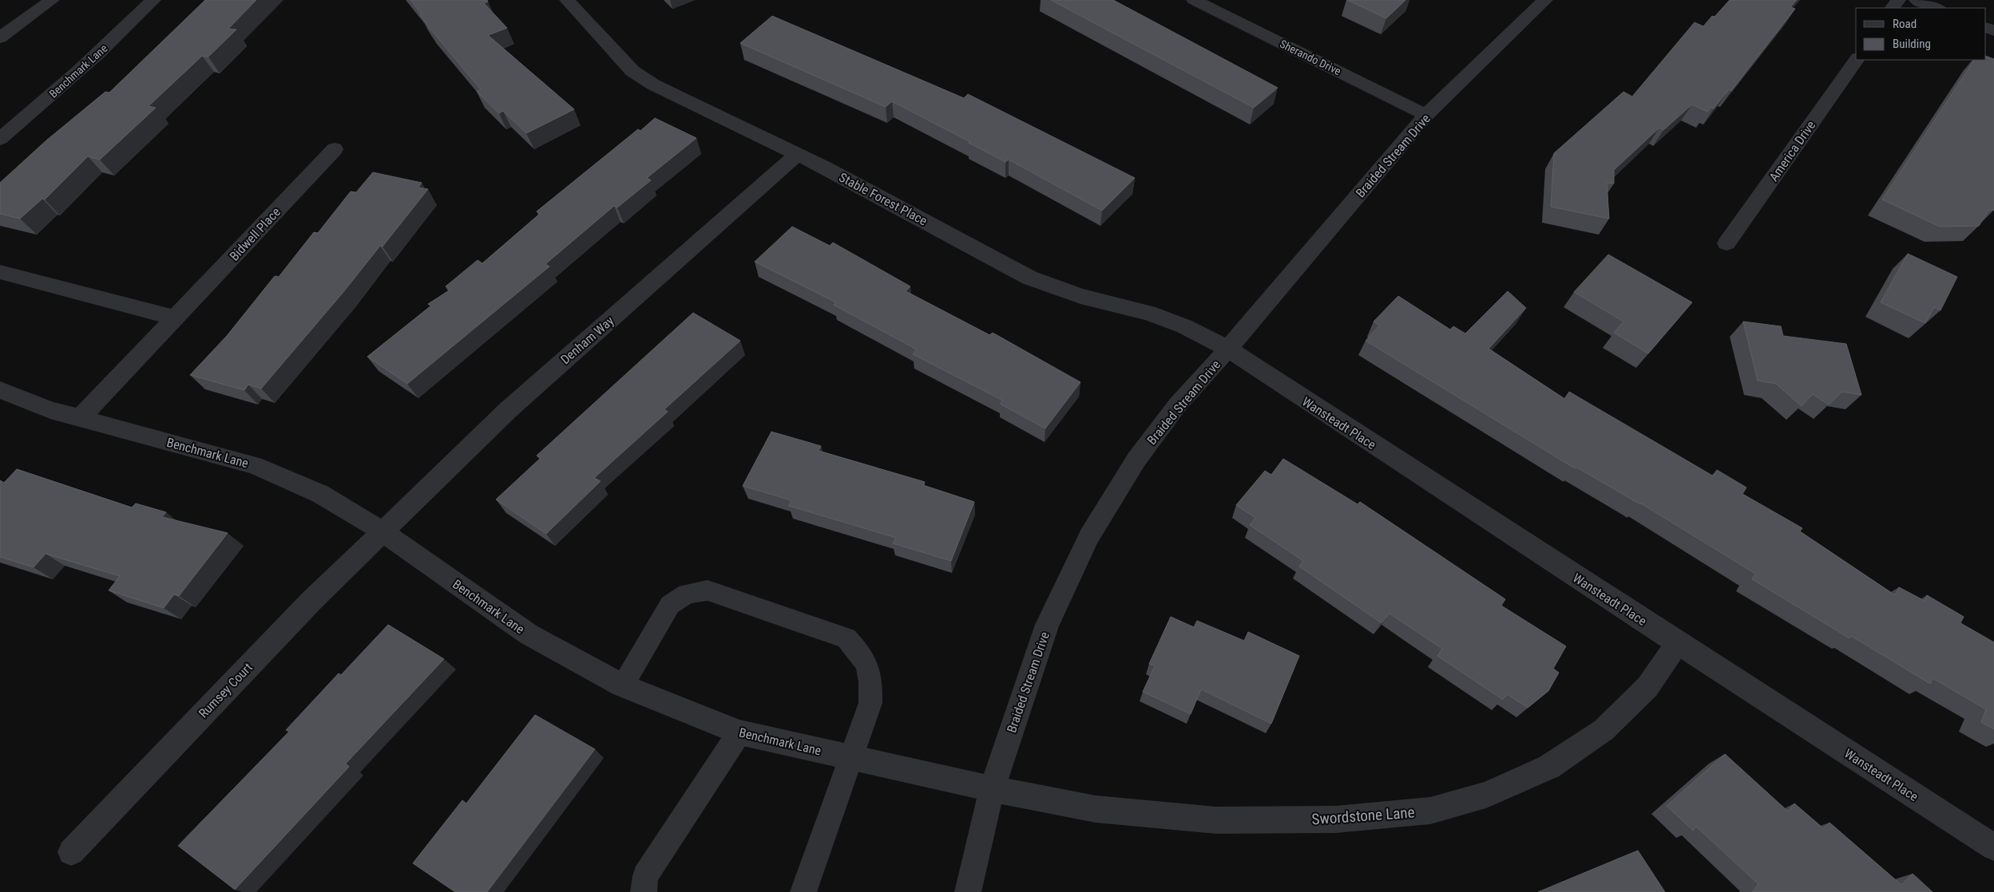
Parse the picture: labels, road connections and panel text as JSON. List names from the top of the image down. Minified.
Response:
{"streets":{"street":["Sherando Drive","Benchmark Lane","America Drive","Braided Stream Drive","Stable Forest Place","Bidwell Place","Denham Way","Wansteadt Place","Rumsey Court","Swordstone Lane"]},"crossings":[["Sherando Drive","Braided Stream Drive"],["Benchmark Lane","Braided Stream Drive"],["Benchmark Lane","Bidwell Place"],["Benchmark Lane","Denham Way"],["Benchmark Lane","Rumsey Court"],["Benchmark Lane","Swordstone Lane"],["Braided Stream Drive","Stable Forest Place"],["Braided Stream Drive","Wansteadt Place"],["Braided Stream Drive","Swordstone Lane"],["Stable Forest Place","Denham Way"],["Stable Forest Place","Wansteadt Place"],["Denham Way","Rumsey Court"],["Wansteadt Place","Swordstone Lane"]],"legend":["Road","Building"]}
